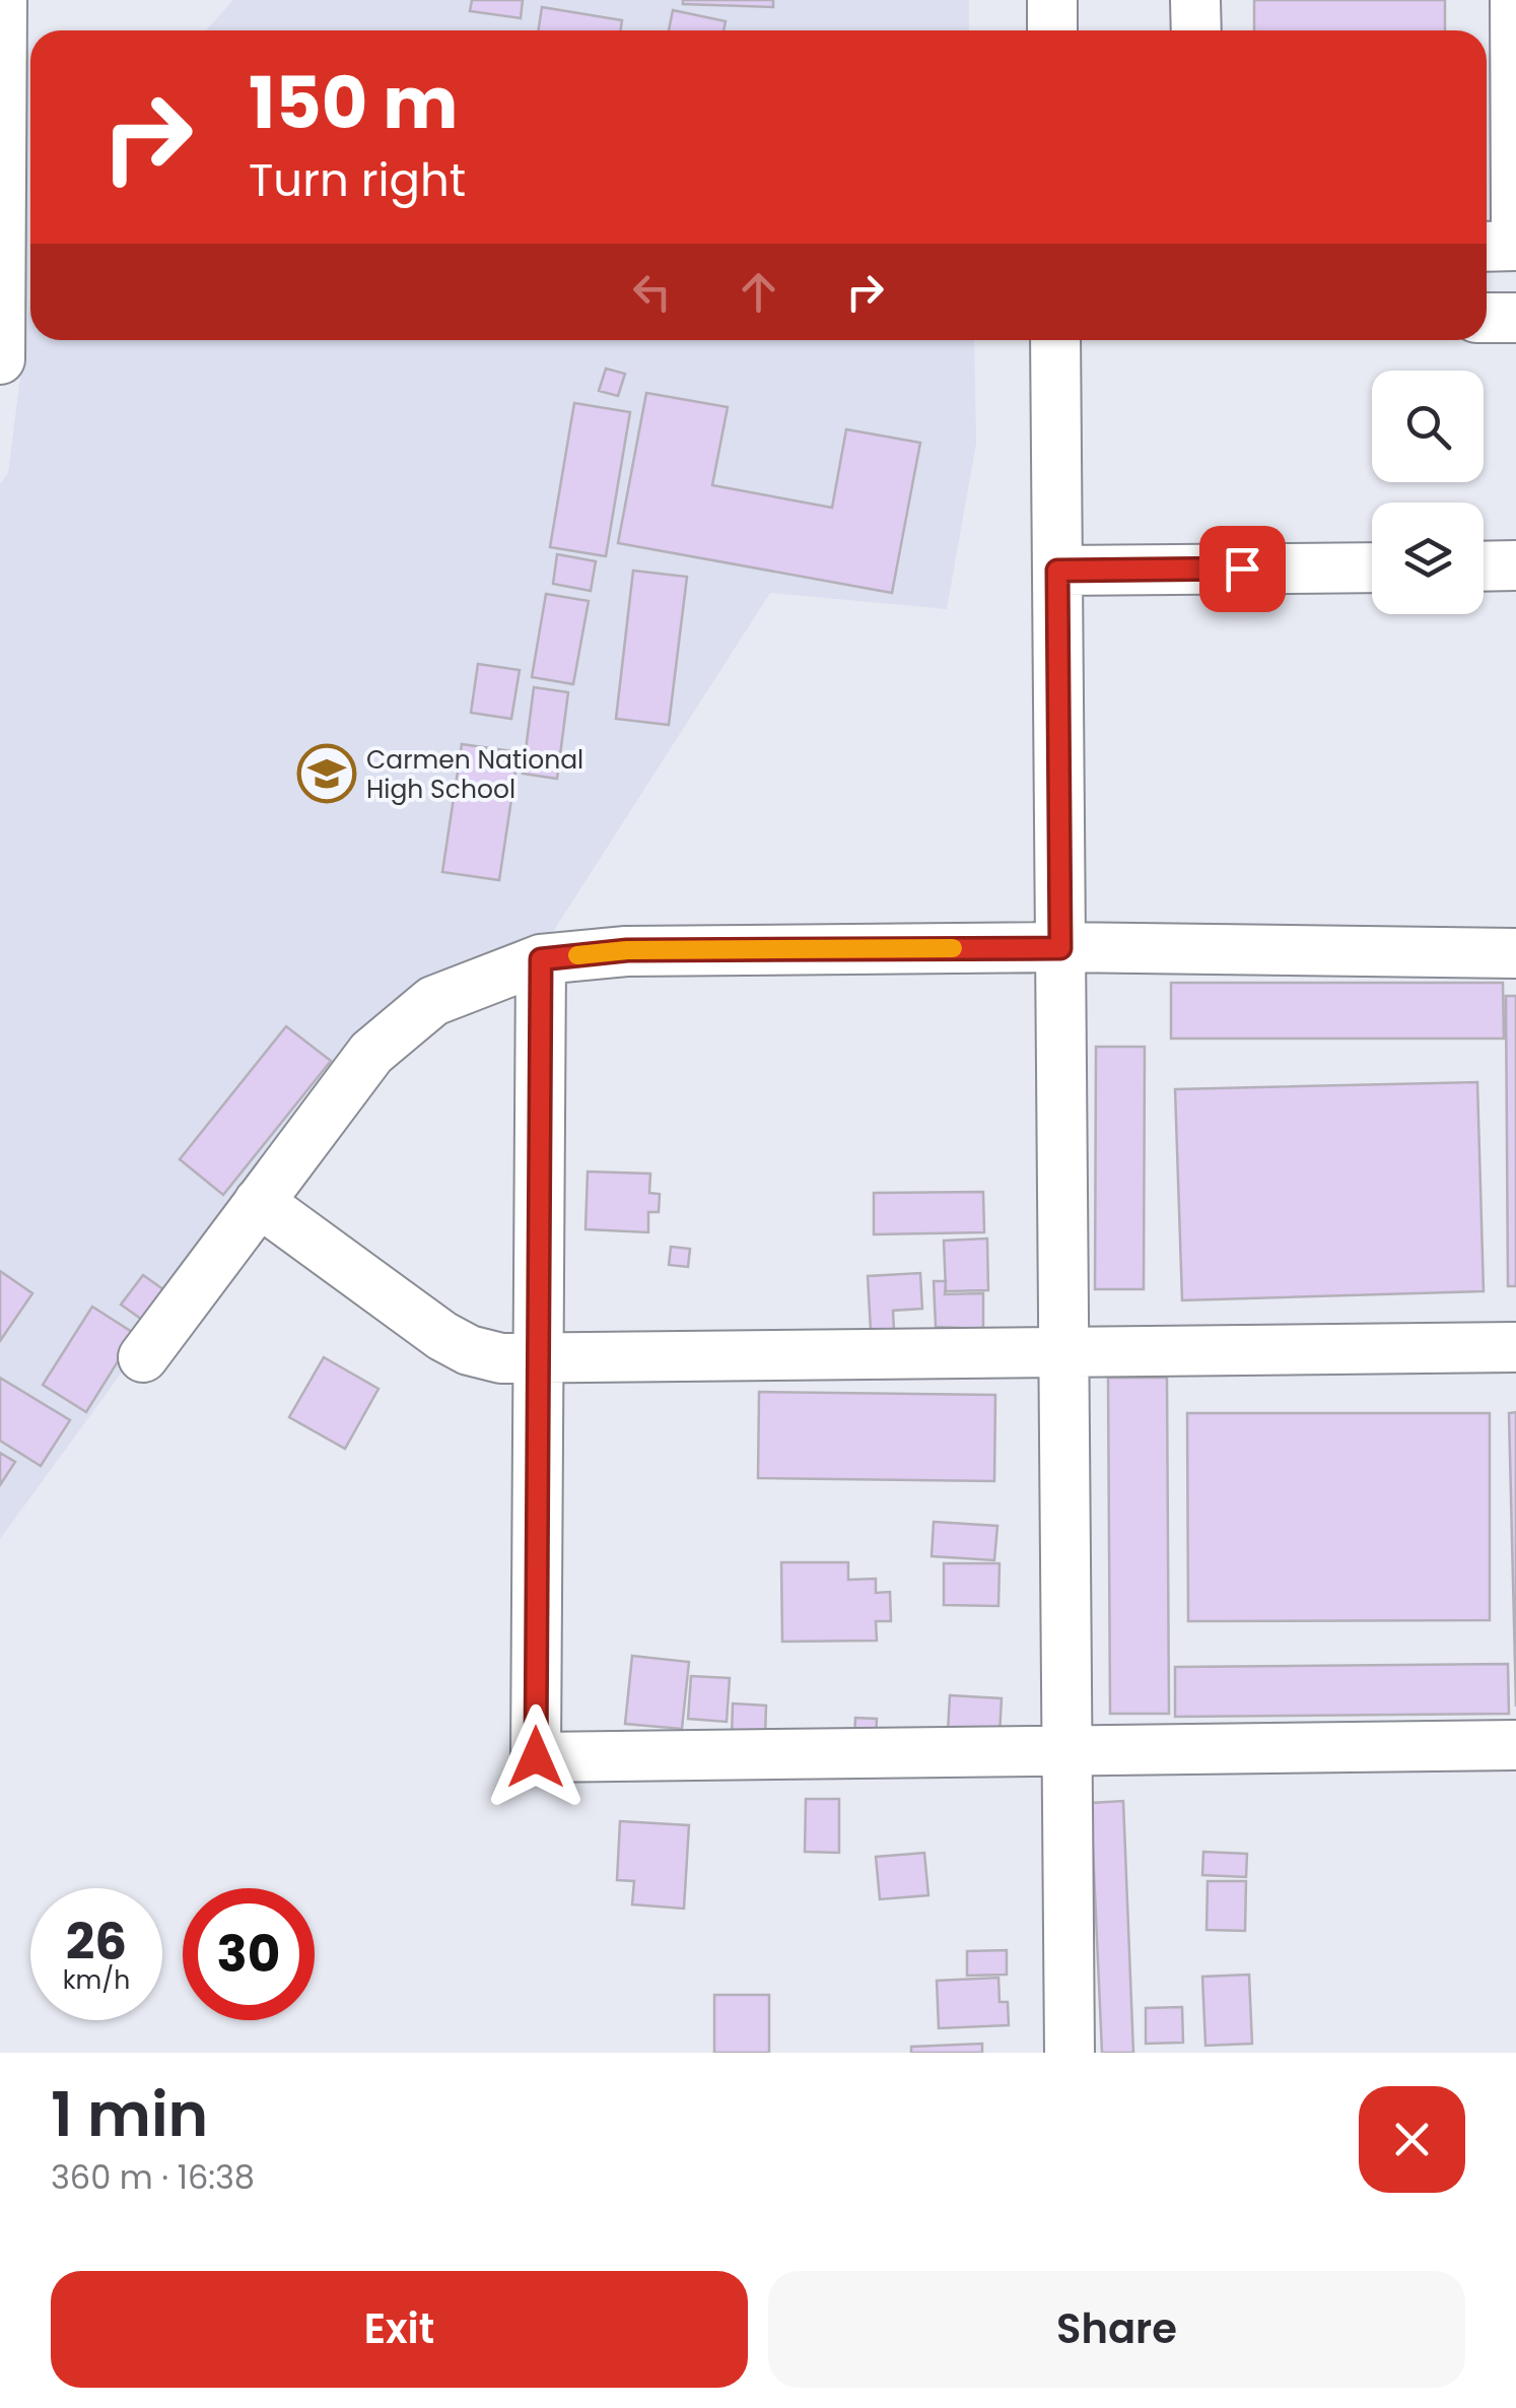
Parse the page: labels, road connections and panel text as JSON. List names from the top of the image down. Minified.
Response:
{"places":{"school or university":["Carmen National High School"]},"page":{"turn":["150 m","Turn right"],"speed":"26 km/h","limit":"30","heading":["1 min","360 m · 16:38"],"buttons":["Exit","Share"]}}
